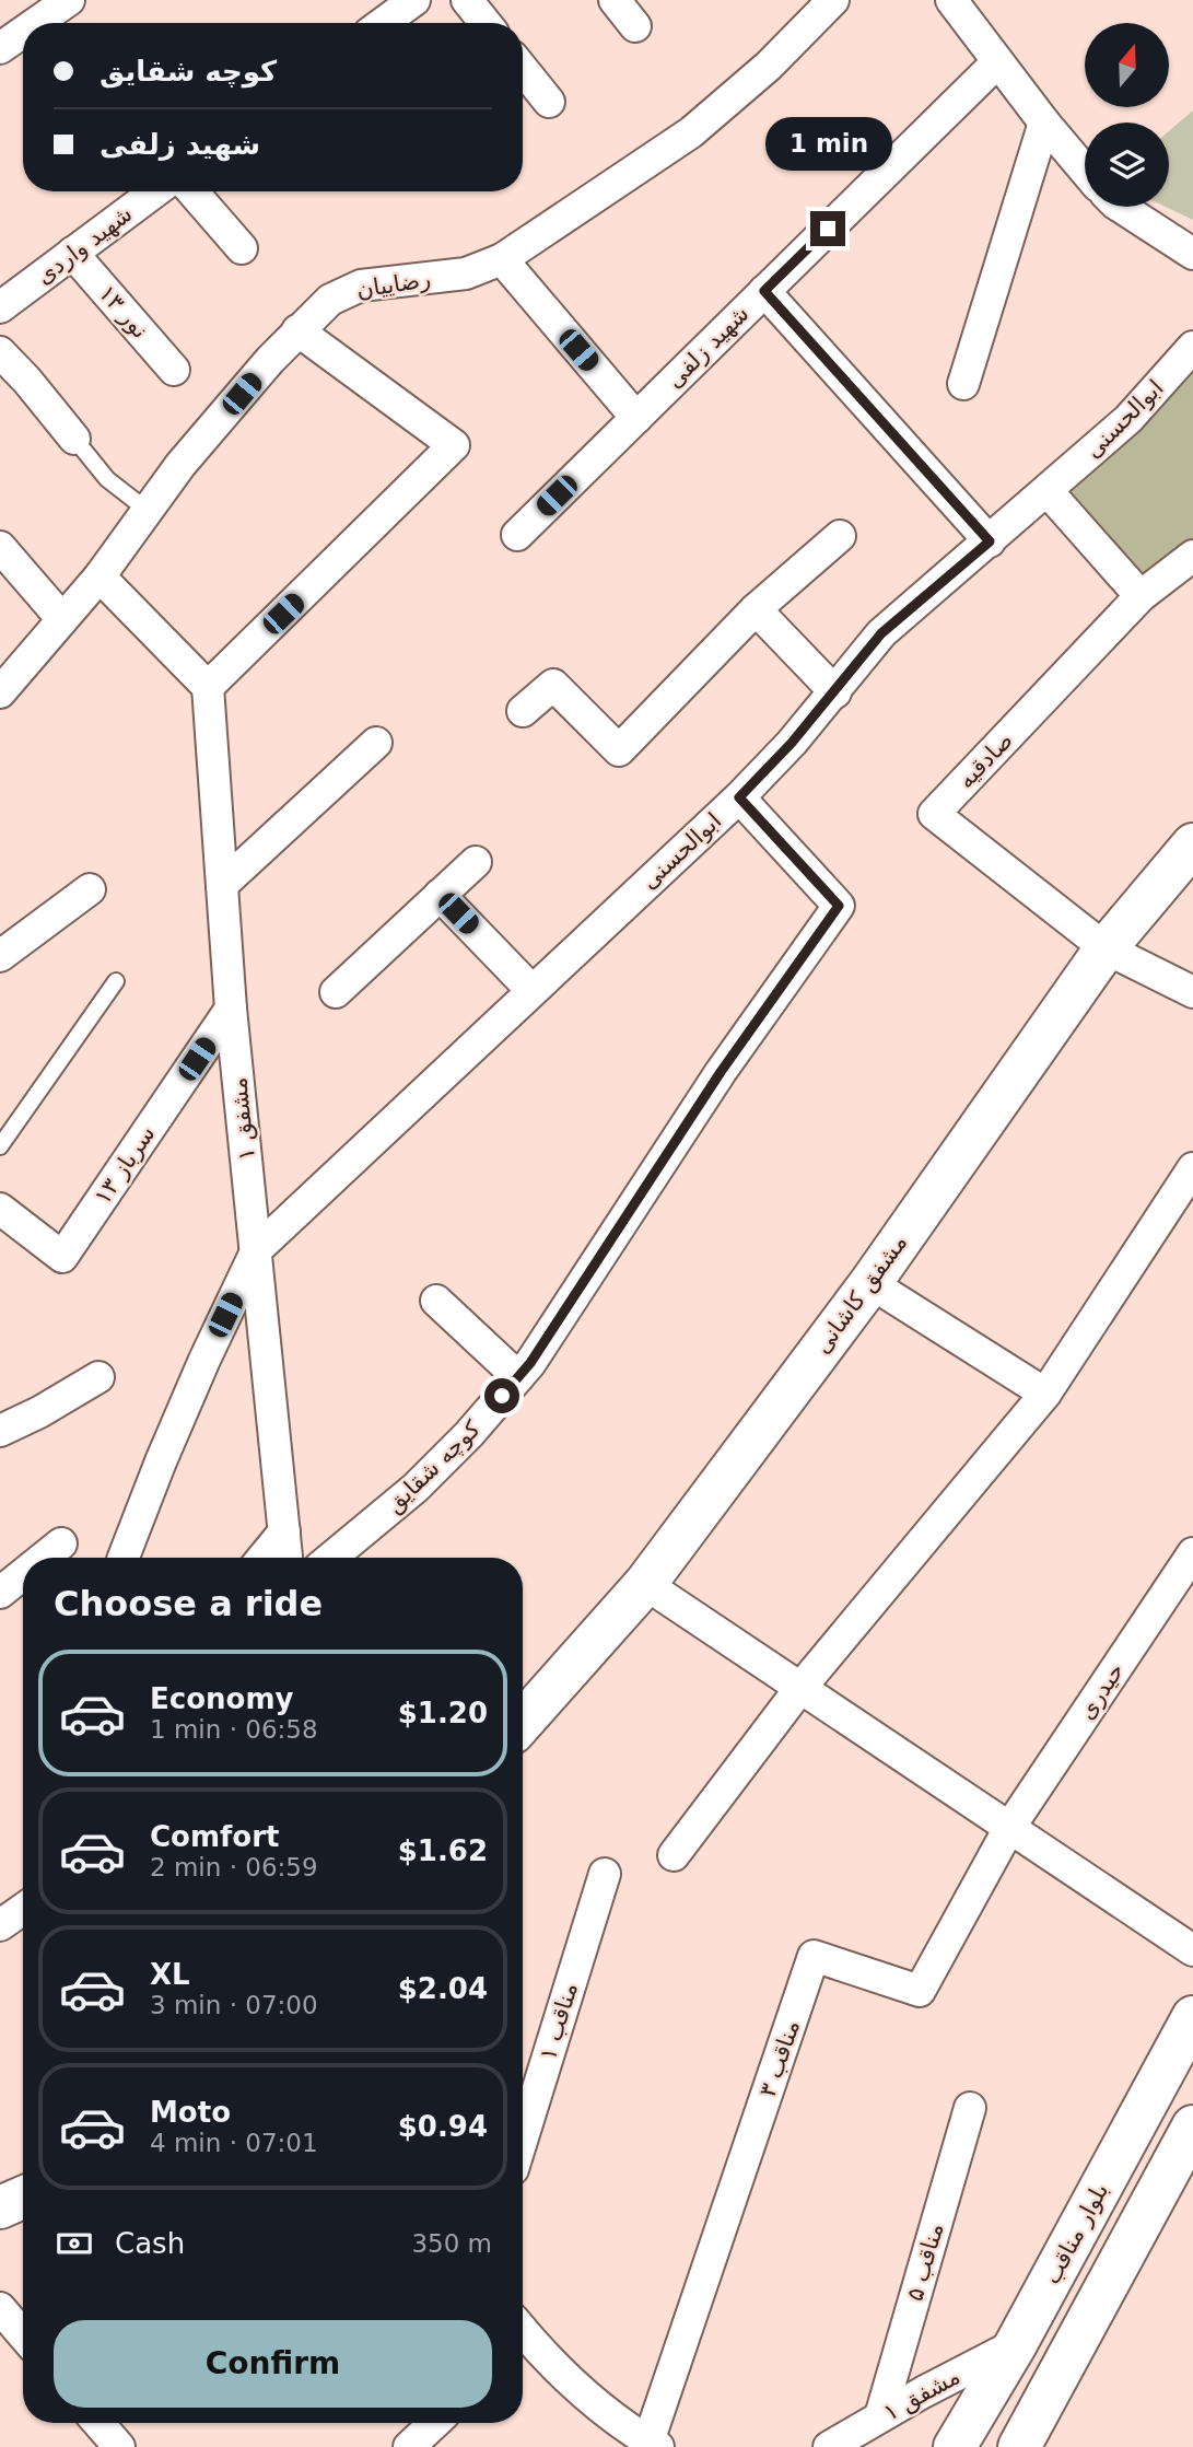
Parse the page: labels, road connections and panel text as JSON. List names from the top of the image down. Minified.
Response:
{"streets":{"street":["شهید واردی","رضاییان","نور ۱۳","شهید زلفی","ابوالحسنی","صادقیه","مشفق ۱","سرباز ۱۳","مشفق کاشانی","کوچه شقایق","حیدری","مناقب ۱","مناقب ۳","بلوار مناقب","مناقب ۵"]},"crossings":[["شهید واردی","نور ۱۳"],["ابوالحسنی","مشفق ۱"],["ابوالحسنی","کوچه شقایق"],["صادقیه","مشفق کاشانی"],["مشفق ۱","سرباز ۱۳"],["مشفق ۱","بلوار مناقب"],["مشفق ۱","مناقب ۵"],["حیدری","مناقب ۳"]],"north":"top","page":{"banner":["کوچه شقایق","شهید زلفی"],"bubble":"1 min","heading":"Choose a ride","list":[{"name":"Economy","note":"1 min · 06:58","value":"$1.20"},{"name":"Comfort","note":"2 min · 06:59","value":"$1.62"},{"name":"XL","note":"3 min · 07:00","value":"$2.04"},{"name":"Moto","note":"4 min · 07:01","value":"$0.94"}],"pay":["Cash","350 m"],"buttons":"Confirm"}}
